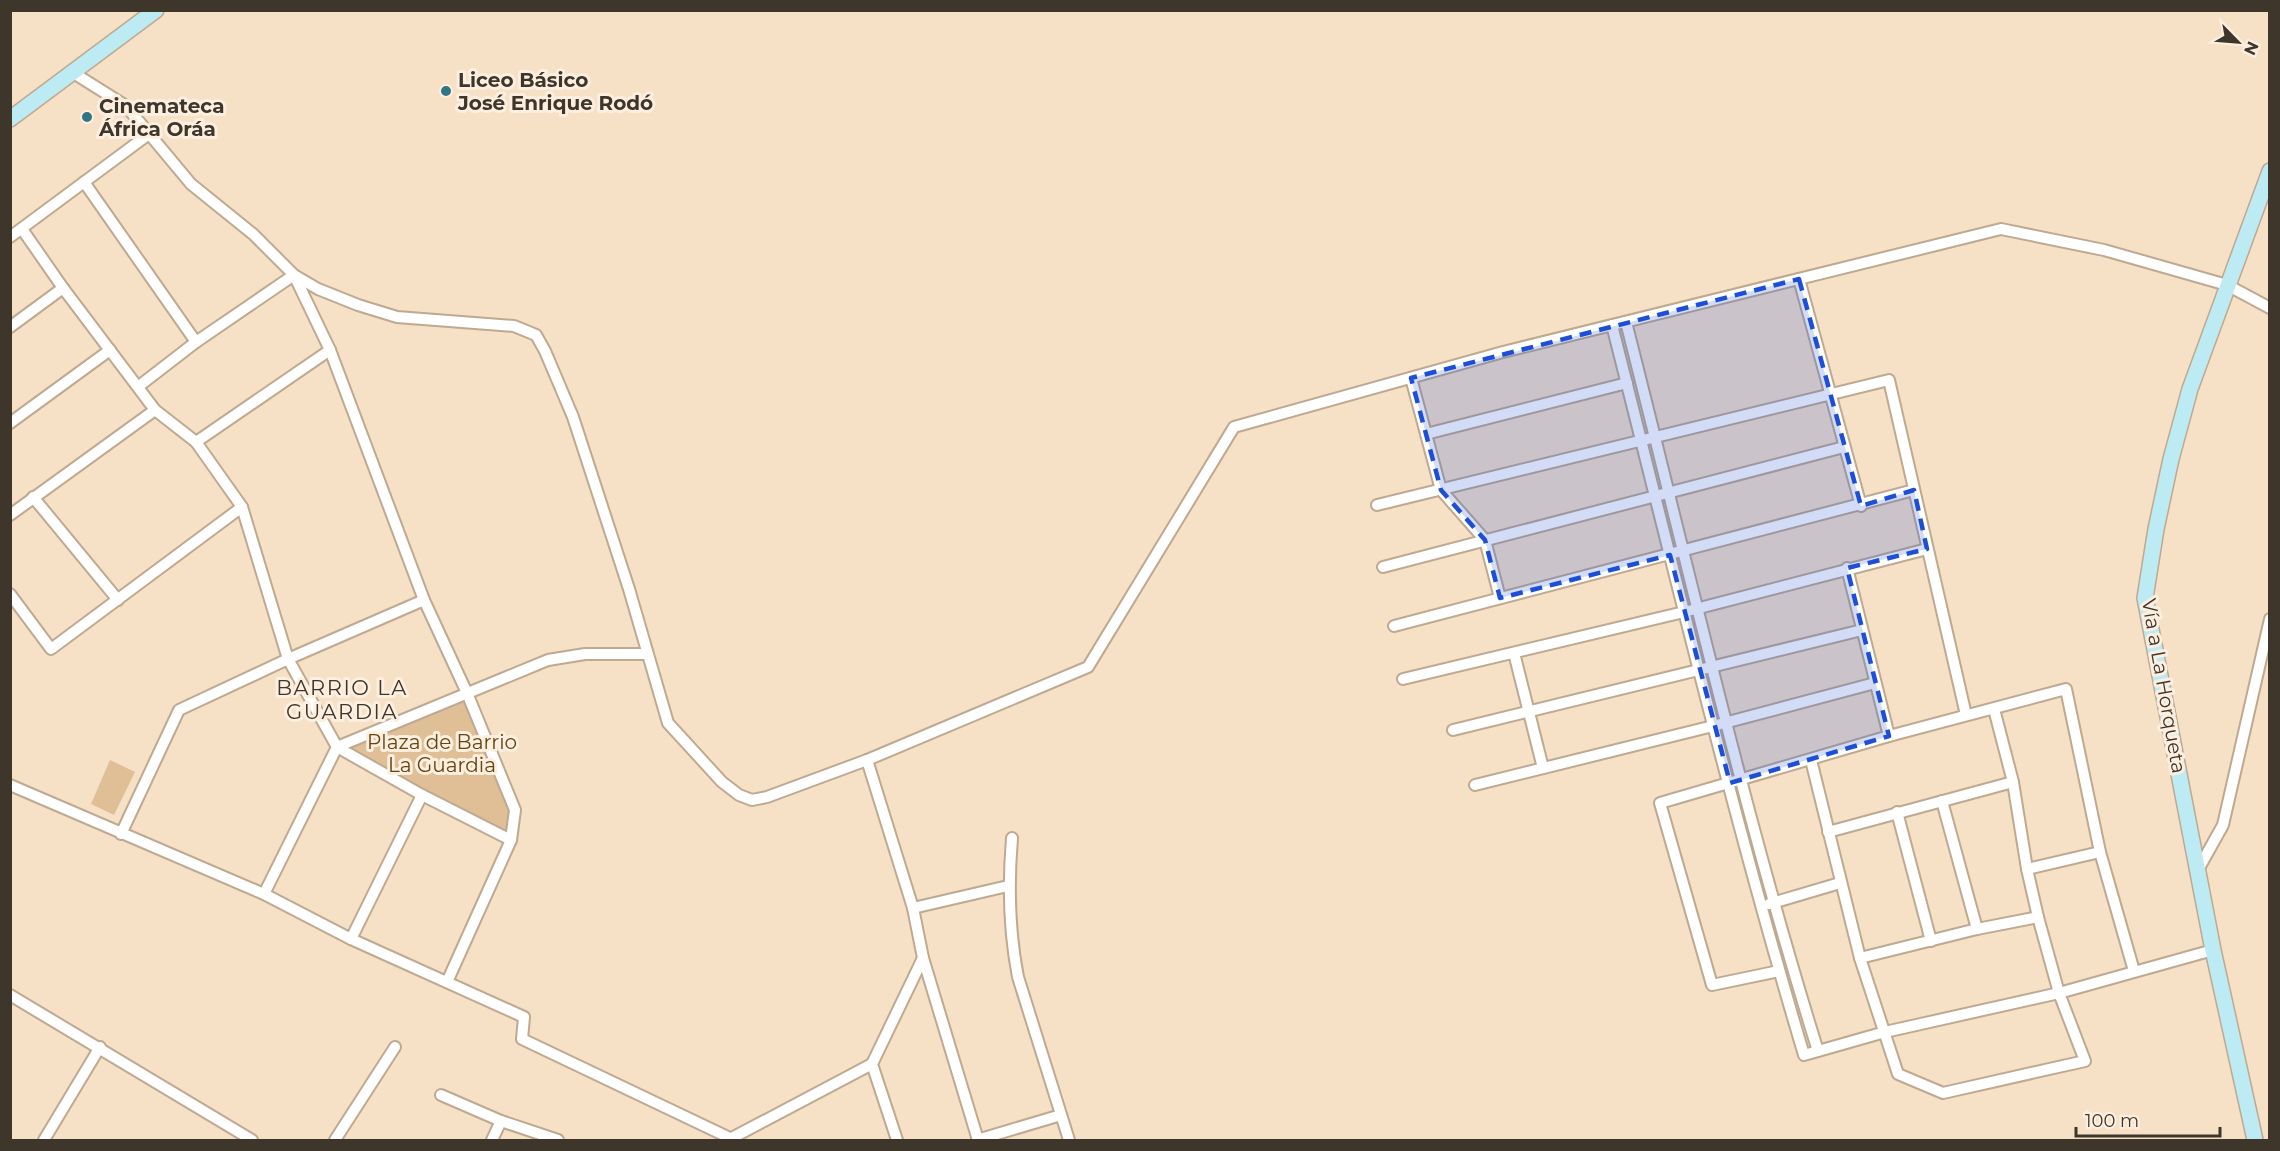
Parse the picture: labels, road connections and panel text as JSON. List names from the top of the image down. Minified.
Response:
{"streets":{"main road":["Vía a La Horqueta"]},"districts":["BARRIO LA GUARDIA"],"parks":["Plaza de Barrio La Guardia"],"places":["Liceo Básico José Enrique Rodó","Cinemateca África Oráa"],"scale_bar":"100 m","north":"bottom right"}
